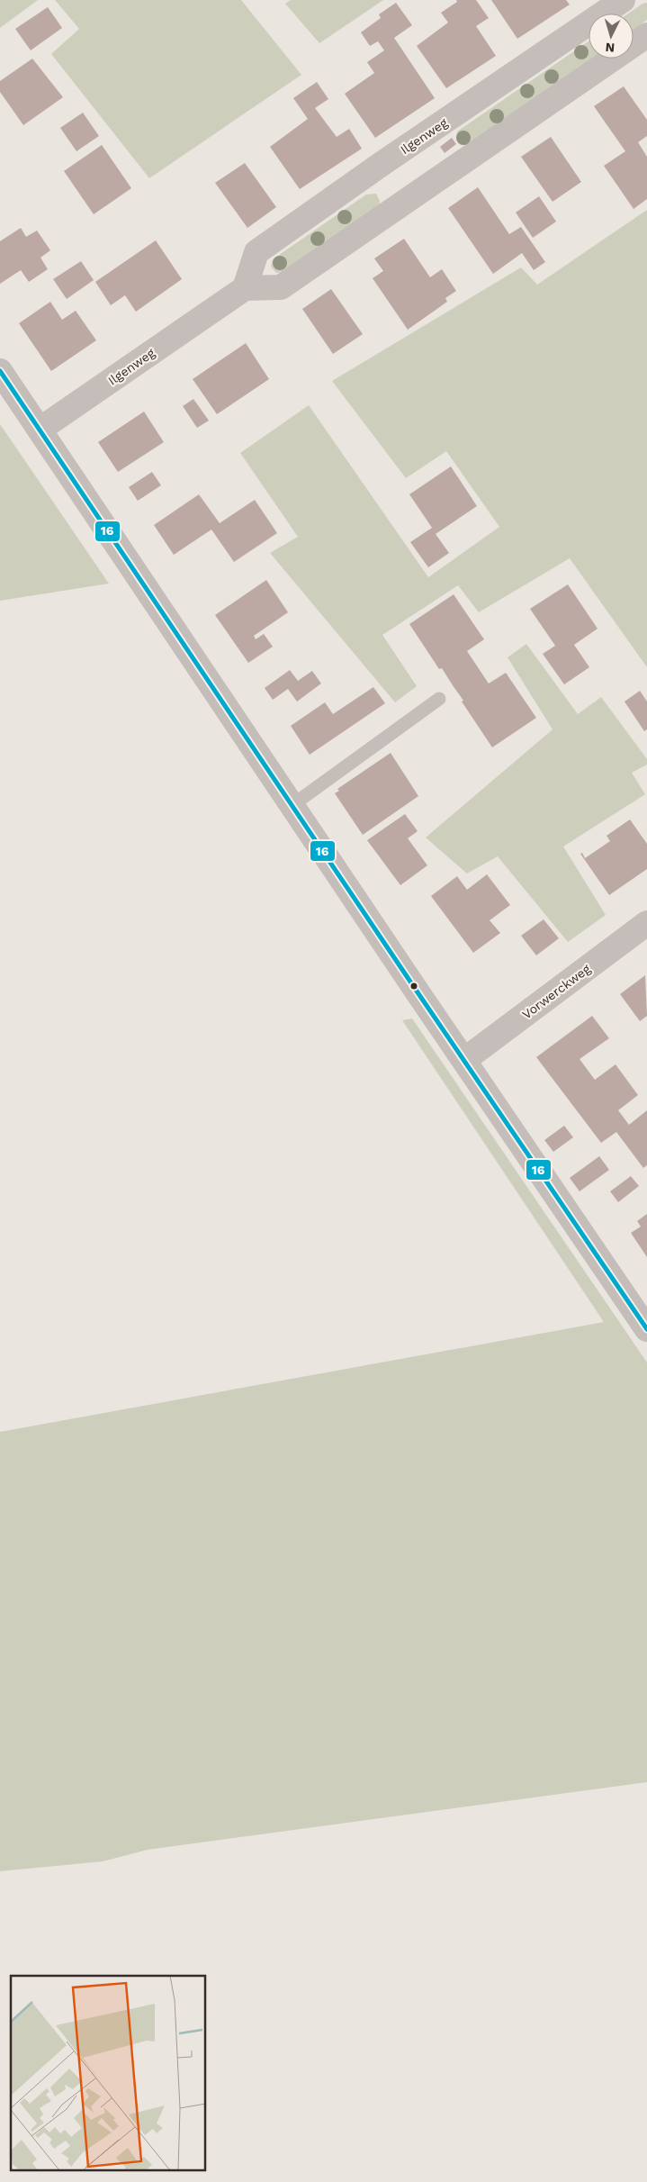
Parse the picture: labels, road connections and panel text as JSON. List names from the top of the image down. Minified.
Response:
{"streets":{"street":["Ilgenweg","Vorwerckweg"]},"lines":["transit line 16"],"north":"bottom"}
